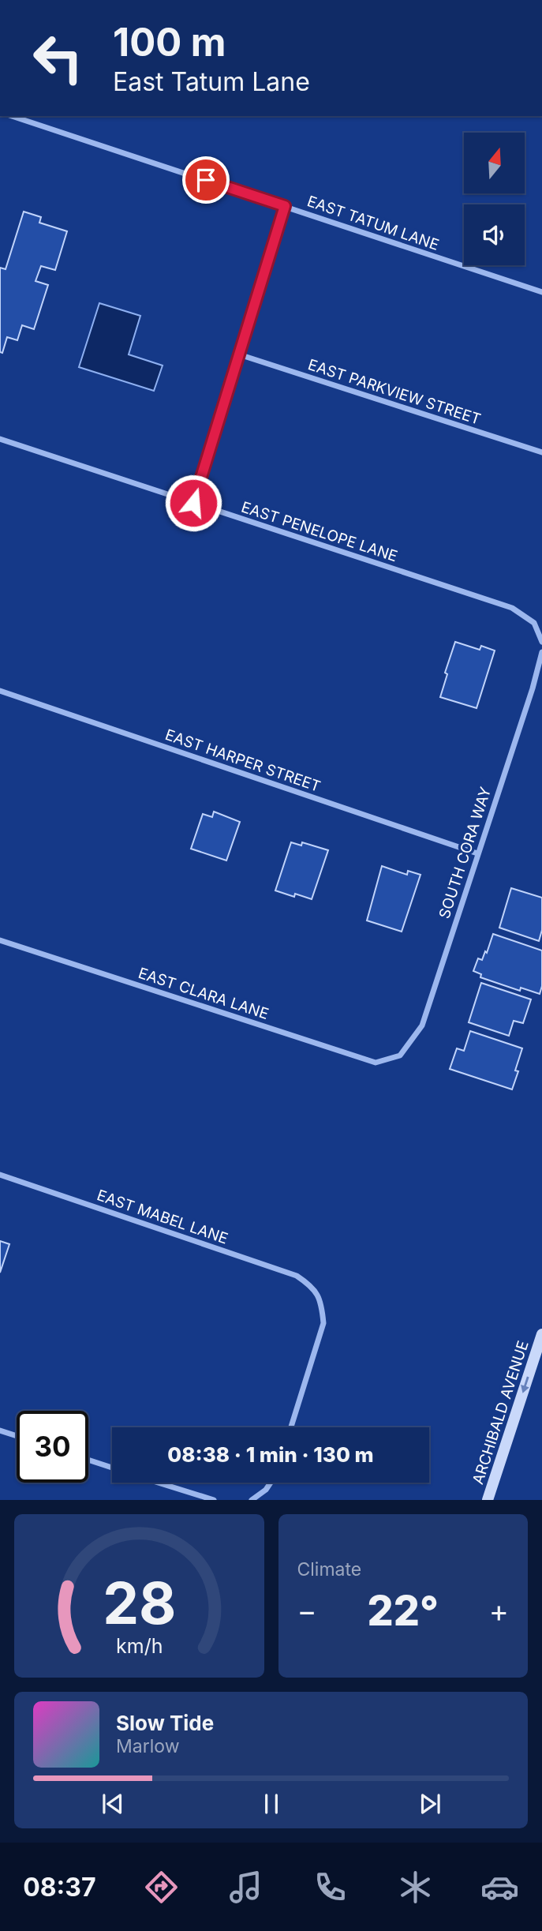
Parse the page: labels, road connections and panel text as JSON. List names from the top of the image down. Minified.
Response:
{"streets":{"main road":["ARCHIBALD AVENUE"],"street":["EAST TATUM LANE","EAST PARKVIEW STREET","EAST PENELOPE LANE","EAST HARPER STREET","SOUTH CORA WAY","EAST CLARA LANE","EAST MABEL LANE"]},"crossings":[["EAST HARPER STREET","SOUTH CORA WAY"],["SOUTH CORA WAY","EAST CLARA LANE"]],"one_way":["ARCHIBALD AVENUE"],"north":"top","page":{"turn":["100 m","East Tatum Lane"],"limit":"30","trip":"08:38 · 1 min · 130 m","tile":"Climate","heat":["−","22°","+"],"song":["Slow Tide","Marlow"],"tabs":"08:37","gauge":["28","km/h"]}}
